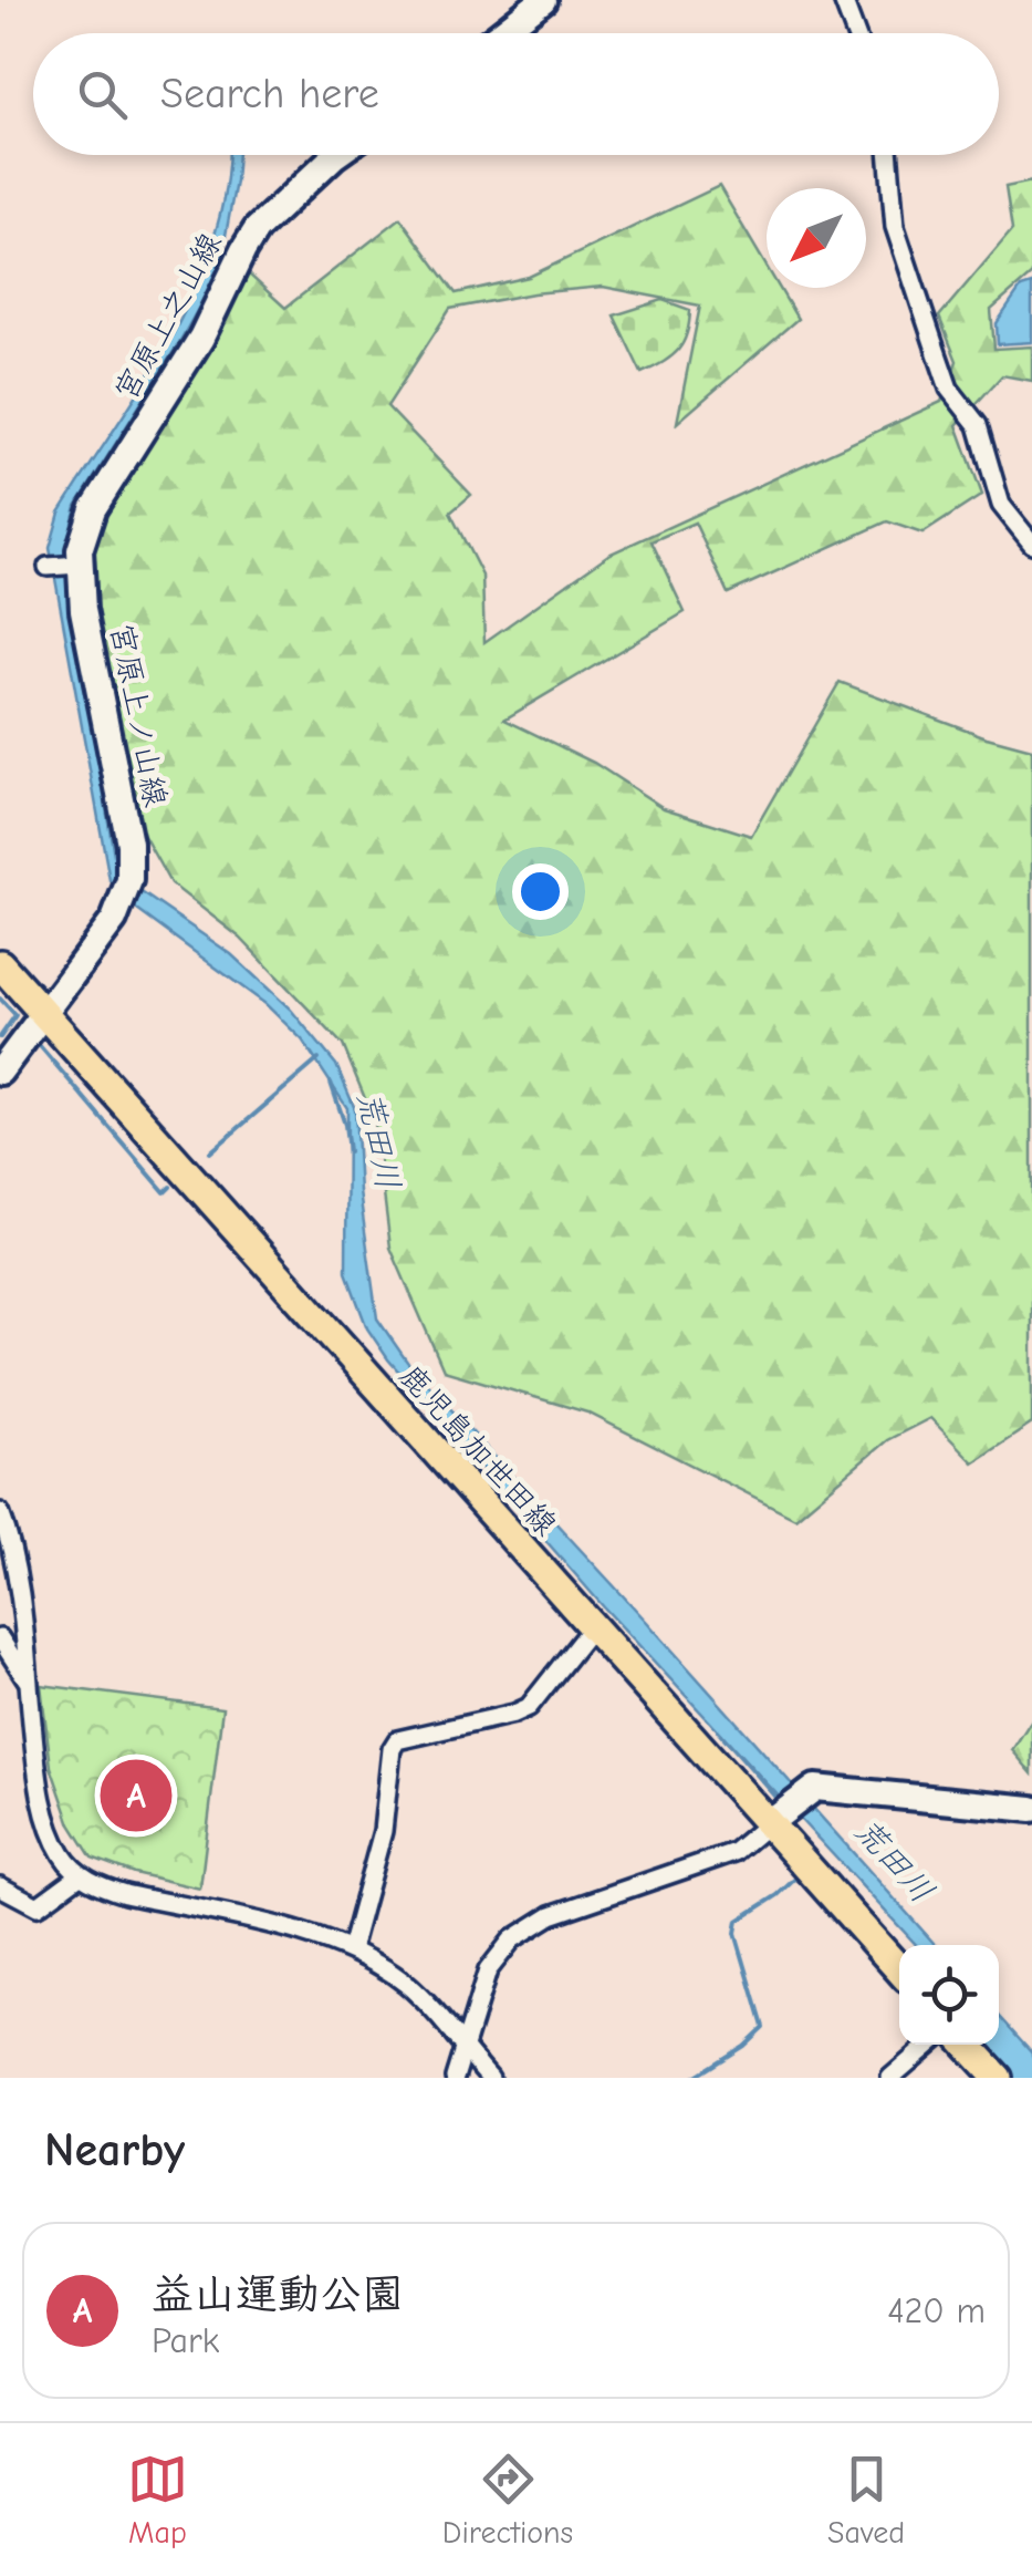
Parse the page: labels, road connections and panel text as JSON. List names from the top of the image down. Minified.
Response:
{"streets":{"main road":["鹿児島加世田線"],"street":["宮原上之山線","宮原上ノ山線"]},"crossings":[["宮原上之山線","宮原上ノ山線"],["宮原上ノ山線","鹿児島加世田線"]],"water":["荒田川"],"north":"bottom left","page":{"search":"Search here","pins":"A","heading":"Nearby","list":[{"mark":"A","name":"益山運動公園","note":"Park","value":"420 m"}],"nav":["Map","Directions","Saved"]}}
